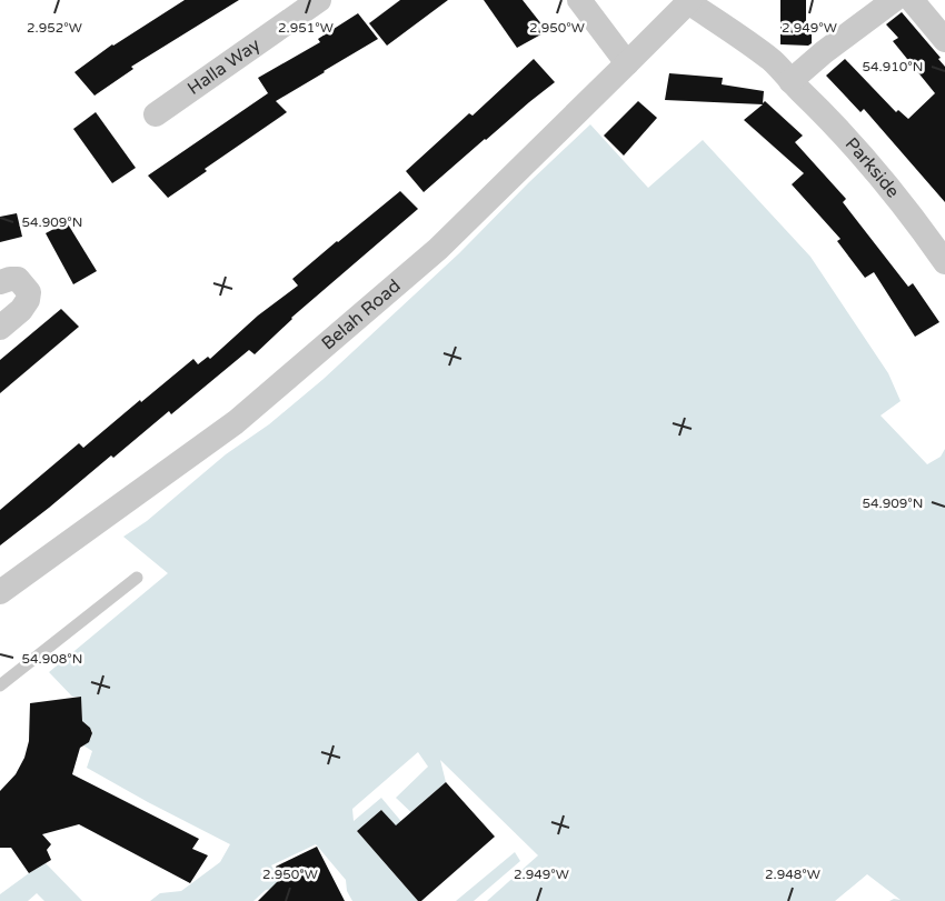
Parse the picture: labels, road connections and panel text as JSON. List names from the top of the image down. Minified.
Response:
{"streets":{"street":["Halla Way","Parkside","Belah Road"]},"crossings":[["Parkside","Belah Road"]],"coordinates":["2.952°W","2.951°W","2.950°W","2.949°W","54.910°N","54.909°N","54.908°N","2.948°W"]}
